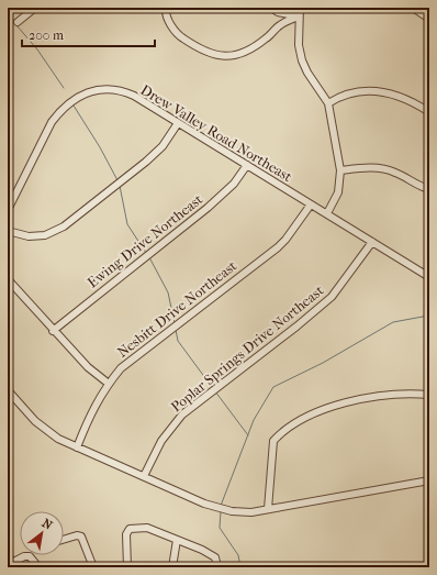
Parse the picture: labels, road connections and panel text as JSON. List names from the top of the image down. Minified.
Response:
{"streets":{"street":["Drew Valley Road Northeast","Ewing Drive Northeast","Nesbitt Drive Northeast","Poplar Springs Drive Northeast"]},"crossings":[["Drew Valley Road Northeast","Ewing Drive Northeast"],["Drew Valley Road Northeast","Nesbitt Drive Northeast"],["Drew Valley Road Northeast","Poplar Springs Drive Northeast"]],"scale_bar":"200 m","north":"top right"}
